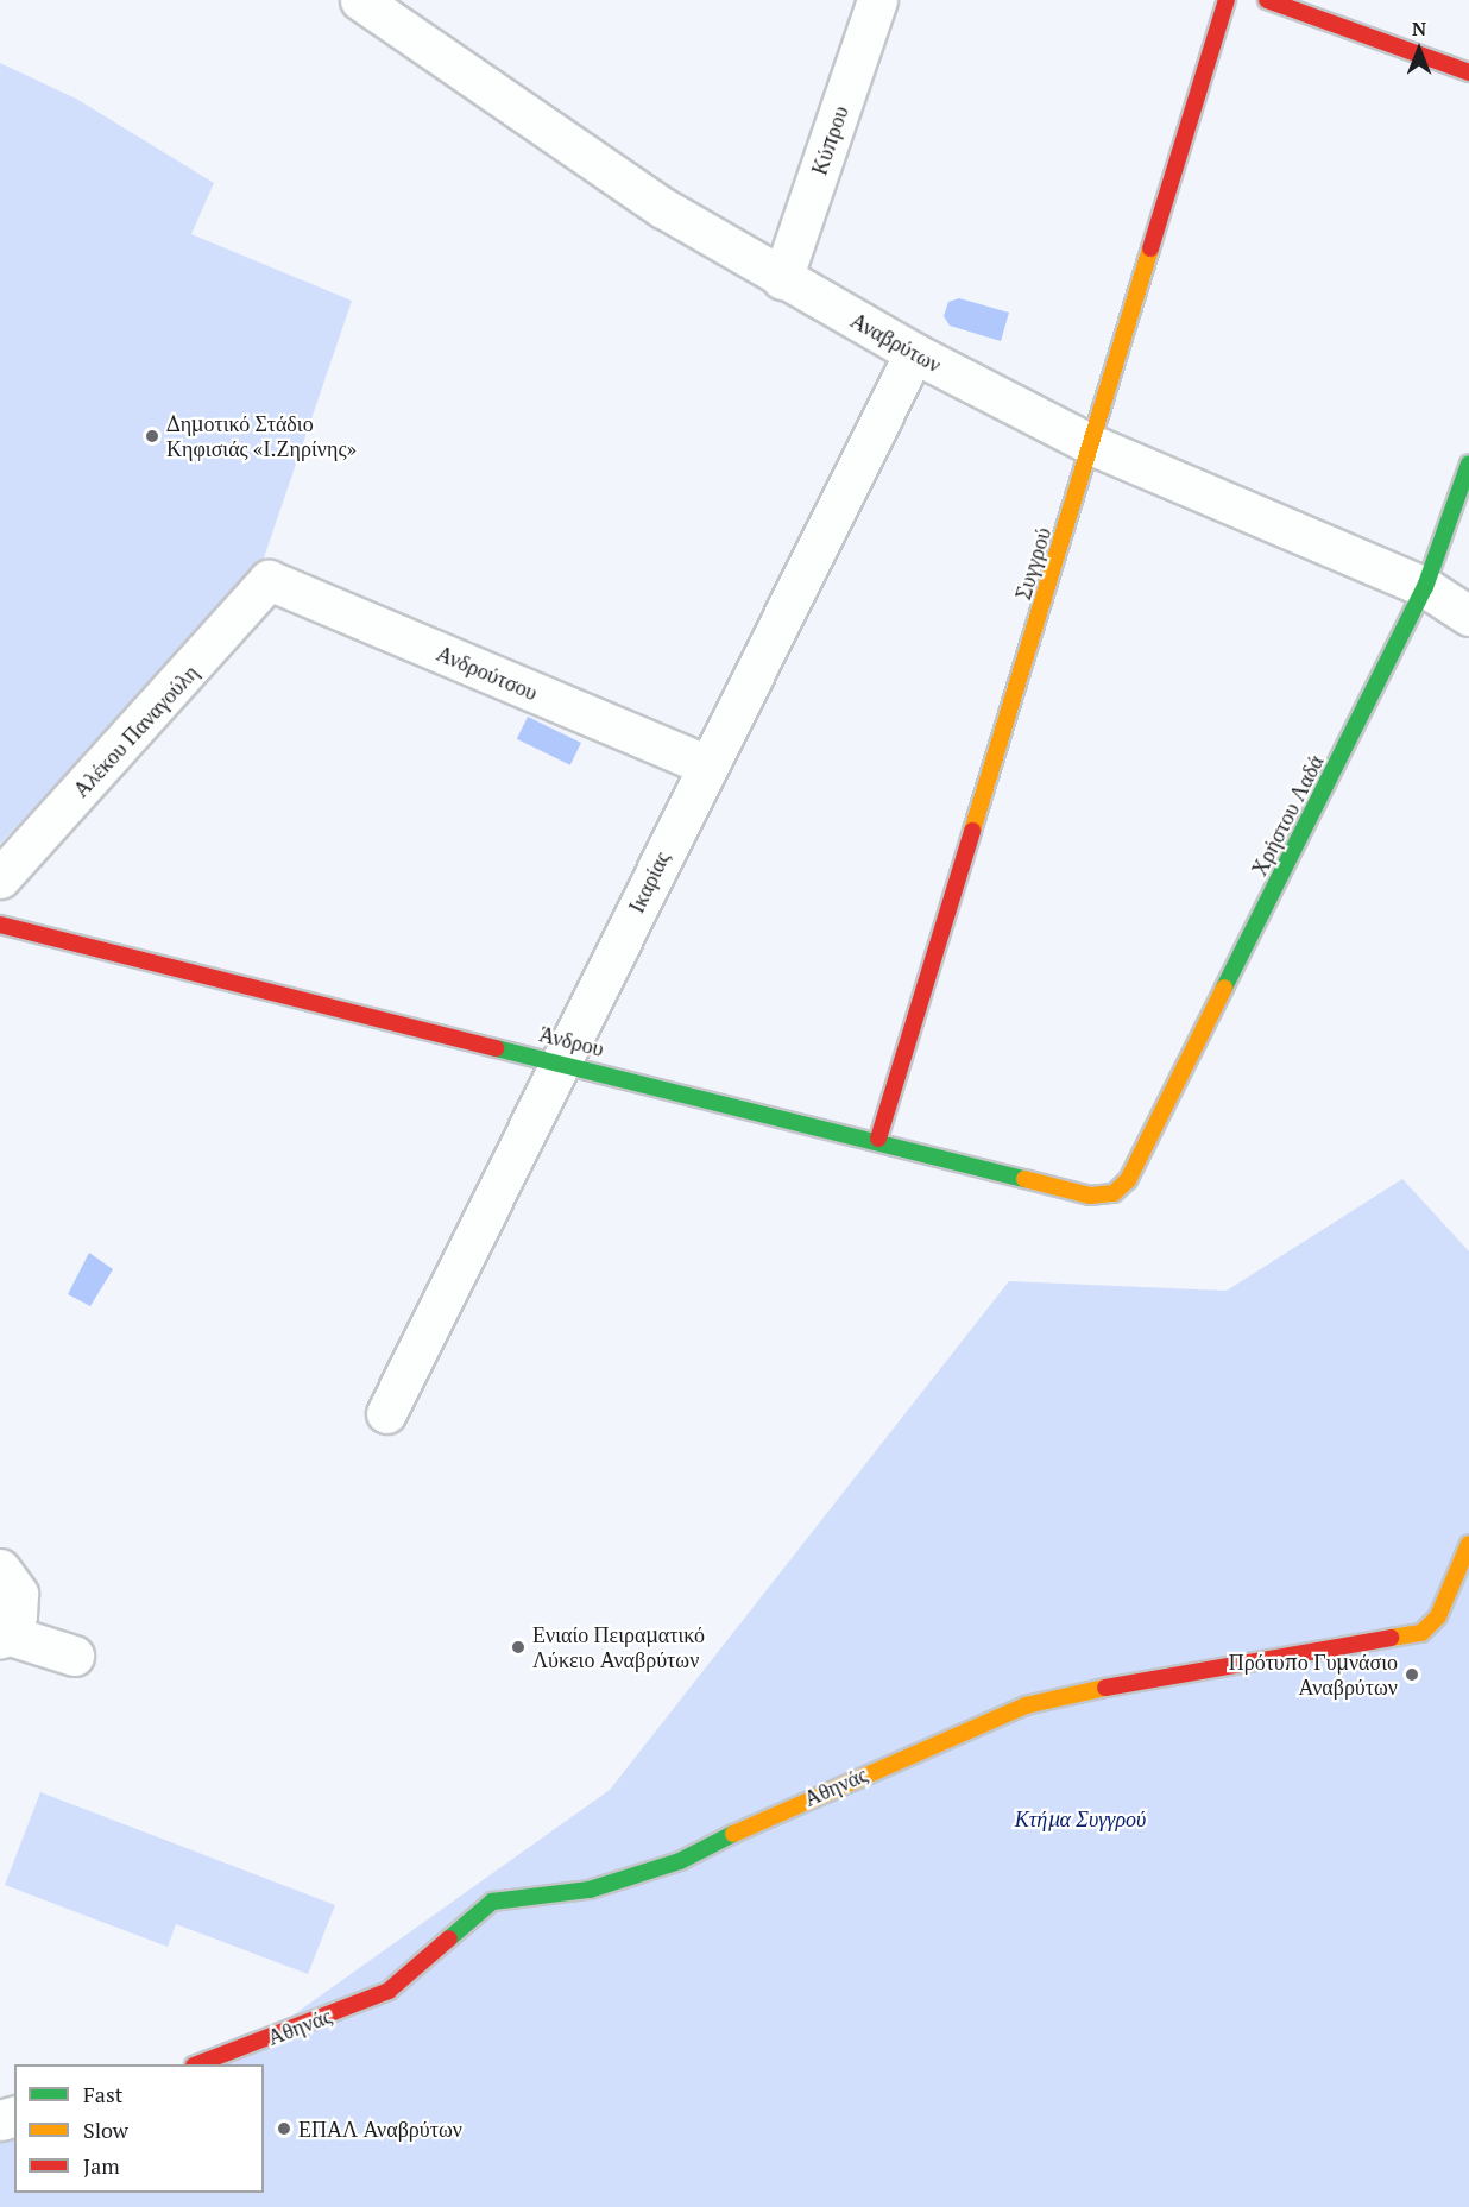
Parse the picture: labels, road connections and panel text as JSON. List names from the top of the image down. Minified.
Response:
{"streets":{"main road":["Συγγρού","Χρήστου Λαδά","Άνδρου","Αθηνάς"],"street":["Κύπρου","Αναβρύτων","Ανδρούτσου","Αλέκου Παναγούλη","Ικαρίας"]},"crossings":[["Κύπρου","Αναβρύτων"],["Αναβρύτων","Συγγρού"],["Αναβρύτων","Χρήστου Λαδά"],["Αναβρύτων","Ικαρίας"],["Συγγρού","Άνδρου"],["Ανδρούτσου","Αλέκου Παναγούλη"],["Ανδρούτσου","Ικαρίας"],["Χρήστου Λαδά","Άνδρου"],["Ικαρίας","Άνδρου"]],"parks":["Κτήμα Συγγρού"],"places":["Δημοτικό Στάδιο Κηφισιάς «Ι.Ζηρίνης»","Ενιαίο Πειραματικό Λύκειο Αναβρύτων","Πρότυπο Γυμνάσιο Αναβρύτων","ΕΠΑΛ Αναβρύτων"],"legend":["Fast","Slow","Jam"],"north":"top"}
